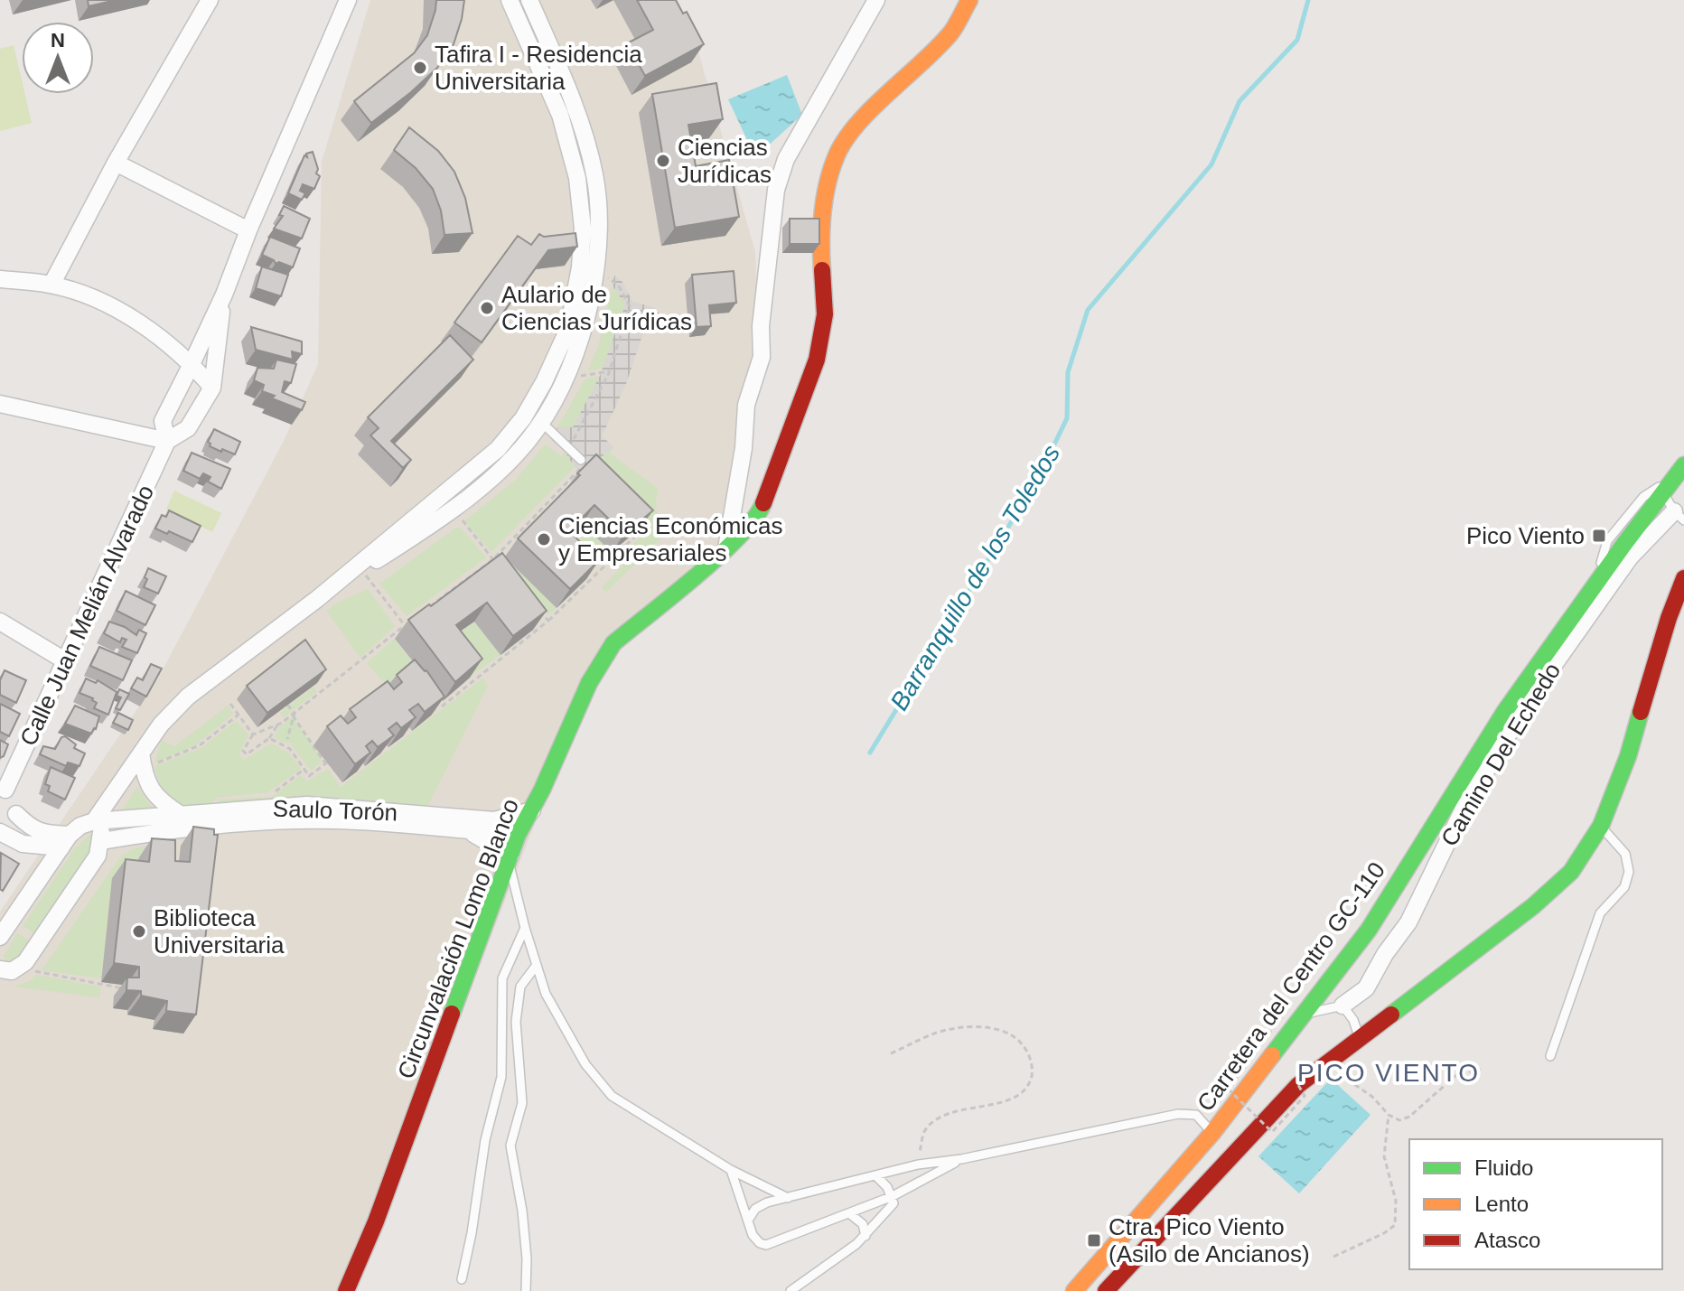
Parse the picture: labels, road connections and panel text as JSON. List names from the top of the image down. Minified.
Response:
{"streets":{"main road":["Circunvalación Lomo Blanco","Carretera del Centro GC-110"],"street":["Calle Juan Melián Alvarado","Camino Del Echedo","Saulo Torón"]},"crossings":[["Saulo Torón","Circunvalación Lomo Blanco"]],"districts":["PICO VIENTO"],"water":["Barranquillo de los Toledos"],"places":{"other":["Tafira I - Residencia Universitaria","Ciencias Jurídicas","Aulario de Ciencias Jurídicas","Ciencias Económicas y Empresariales","Biblioteca Universitaria"],"transit":["Pico Viento","Ctra. Pico Viento (Asilo de Ancianos)"]},"legend":["Fluido","Lento","Atasco"],"north":"top"}
